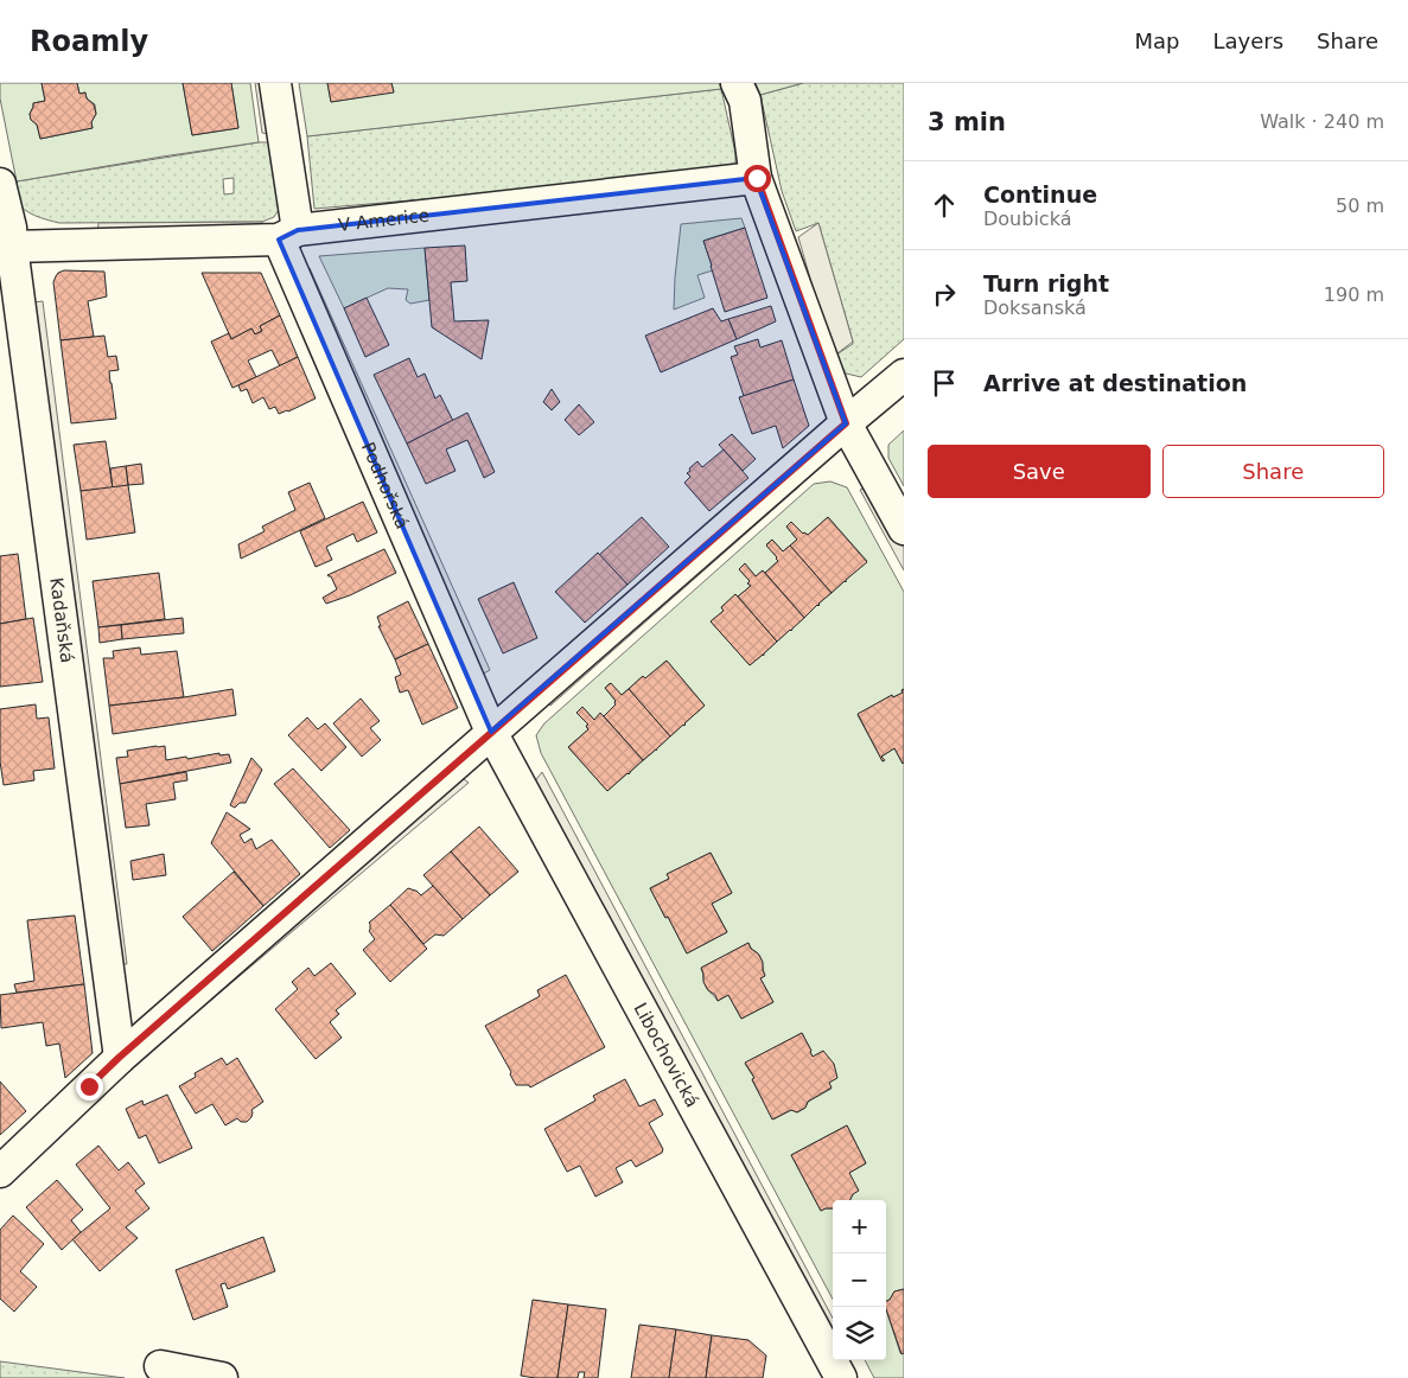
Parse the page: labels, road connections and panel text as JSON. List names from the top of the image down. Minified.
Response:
{"streets":{"street":["V Americe","Podhořská","Kadaňská","Libochovická"]},"crossings":[["V Americe","Podhořská"],["V Americe","Kadaňská"],["Podhořská","Libochovická"]],"page":{"header":"Roamly","nav":["Map","Layers","Share"],"heading":["3 min","Walk · 240 m"],"list":[["Continue","Doubická","50 m"],["Turn right","Doksanská","190 m"],"Arrive at destination"],"buttons":["Save","Share"],"map_buttons":["+","−"]}}
